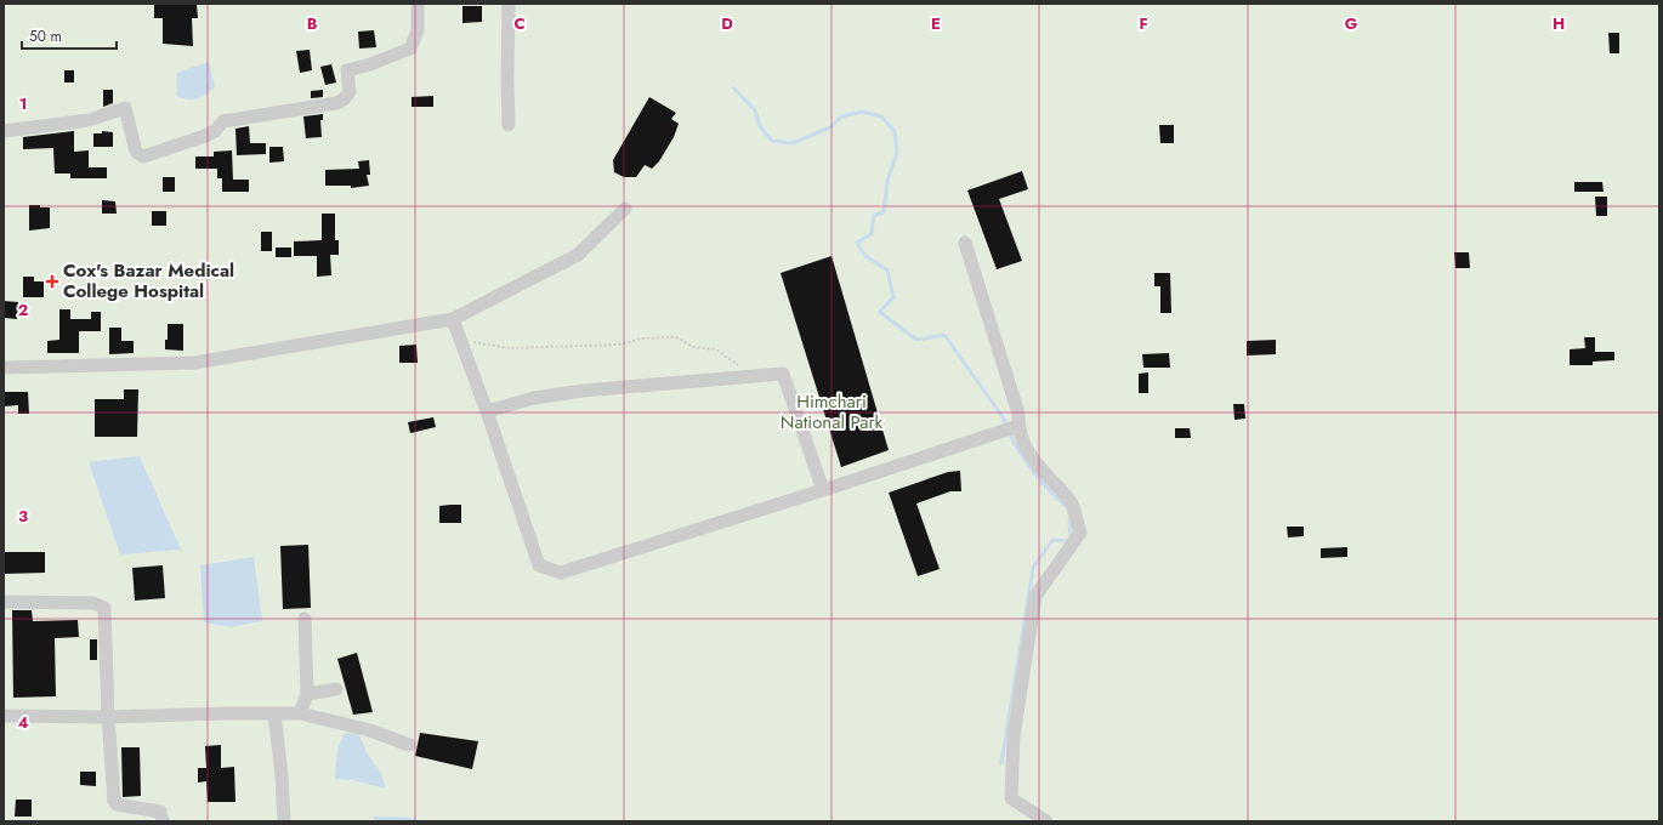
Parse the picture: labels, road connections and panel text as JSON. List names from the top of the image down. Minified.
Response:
{"parks":["Himchari National Park"],"places":{"health":["Cox's Bazar Medical College Hospital"]},"scale_bar":"50 m","grid":{"columns":["B","C","D","E","F","G","H"],"rows":["1","2","3","4"]}}
